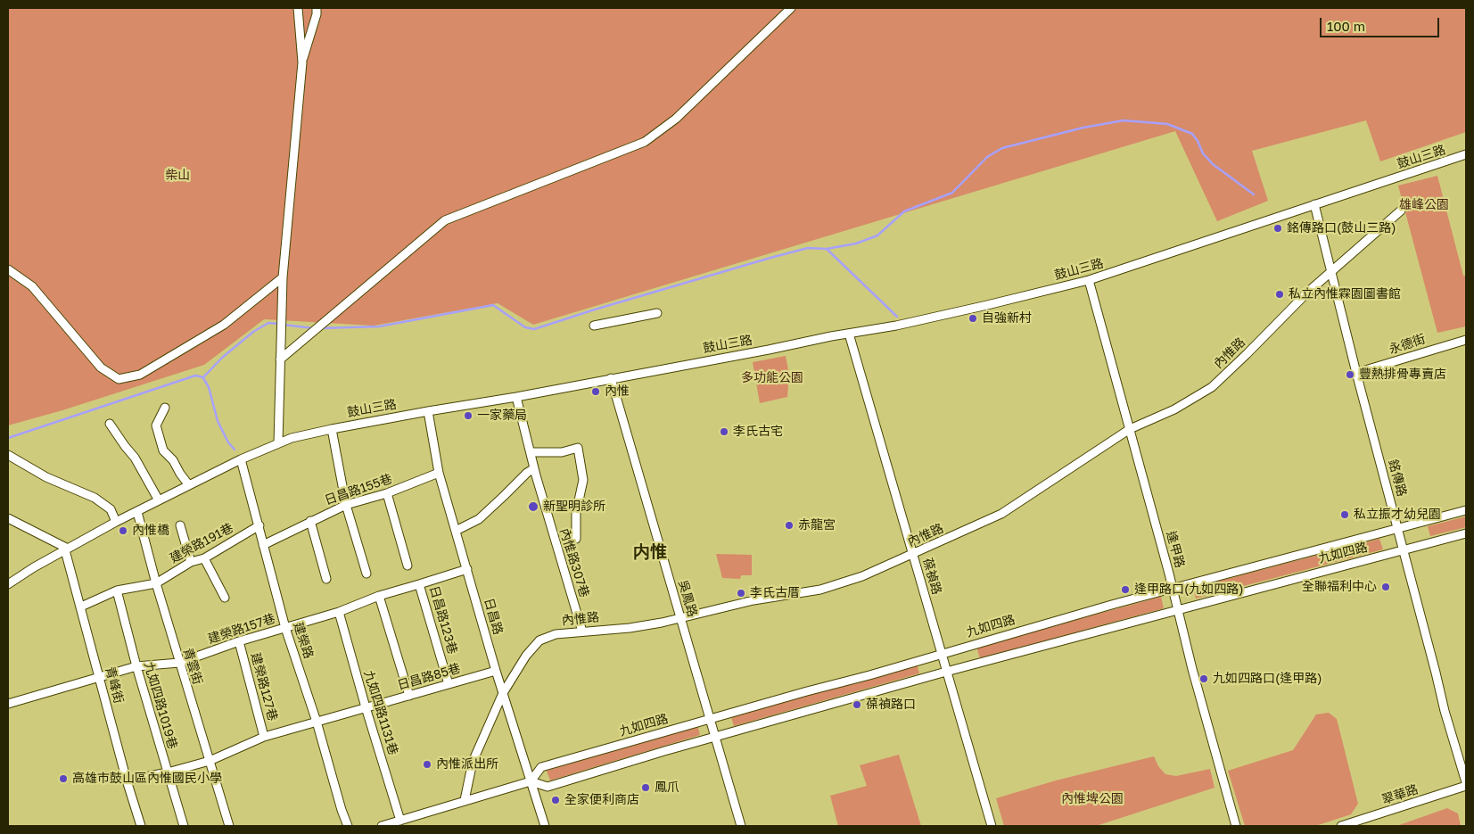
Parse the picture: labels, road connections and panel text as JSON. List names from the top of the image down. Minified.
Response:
{"streets":{"street":["鼓山三路","永德街","內惟路","銘傳路","日昌路155巷","建榮路191巷","逢甲路","九如四路","內惟路307巷","葆禎路","吳鳳路","日昌路","日昌路123巷","建榮路157巷","建榮路","青雲街","日昌路85巷","青峰街","建榮路127巷","九如四路1019巷","九如四路1131巷","翠華路"]},"crossings":[["鼓山三路","銘傳路"],["鼓山三路","逢甲路"],["鼓山三路","內惟路307巷"],["鼓山三路","葆禎路"],["鼓山三路","吳鳳路"],["鼓山三路","日昌路"],["鼓山三路","建榮路"],["鼓山三路","青雲街"],["鼓山三路","青峰街"],["永德街","銘傳路"],["內惟路","銘傳路"],["內惟路","逢甲路"],["內惟路","九如四路"],["內惟路","內惟路307巷"],["內惟路","葆禎路"],["內惟路","吳鳳路"],["內惟路","日昌路"],["銘傳路","九如四路"],["日昌路155巷","日昌路"],["日昌路155巷","建榮路"],["建榮路191巷","建榮路"],["建榮路191巷","青雲街"],["逢甲路","九如四路"],["九如四路","葆禎路"],["九如四路","吳鳳路"],["九如四路","日昌路"],["九如四路","九如四路1131巷"],["日昌路","日昌路123巷"],["日昌路","日昌路85巷"],["日昌路123巷","建榮路157巷"],["日昌路123巷","日昌路85巷"],["建榮路157巷","建榮路"],["建榮路157巷","青雲街"],["建榮路157巷","青峰街"],["建榮路157巷","建榮路127巷"],["建榮路157巷","九如四路1019巷"],["建榮路157巷","九如四路1131巷"],["建榮路","日昌路85巷"],["建榮路","建榮路127巷"],["日昌路85巷","建榮路127巷"],["日昌路85巷","九如四路1131巷"]],"districts":["内惟"],"parks":["柴山","雄峰公園","多功能公園","內惟埤公園"],"places":["銘傳路口(鼓山三路)","私立內惟霖園圖書館","自強新村","豐熱排骨專賣店","內惟","一家藥局","李氏古宅","新聖明診所","私立振才幼兒園","赤龍宮","內惟橋","全聯福利中心","逢甲路口(九如四路)","李氏古厝","九如四路口(逢甲路)","葆禎路口","內惟派出所","高雄市鼓山區內惟國民小學","鳳爪","全家便利商店"],"scale_bar":"100 m"}
